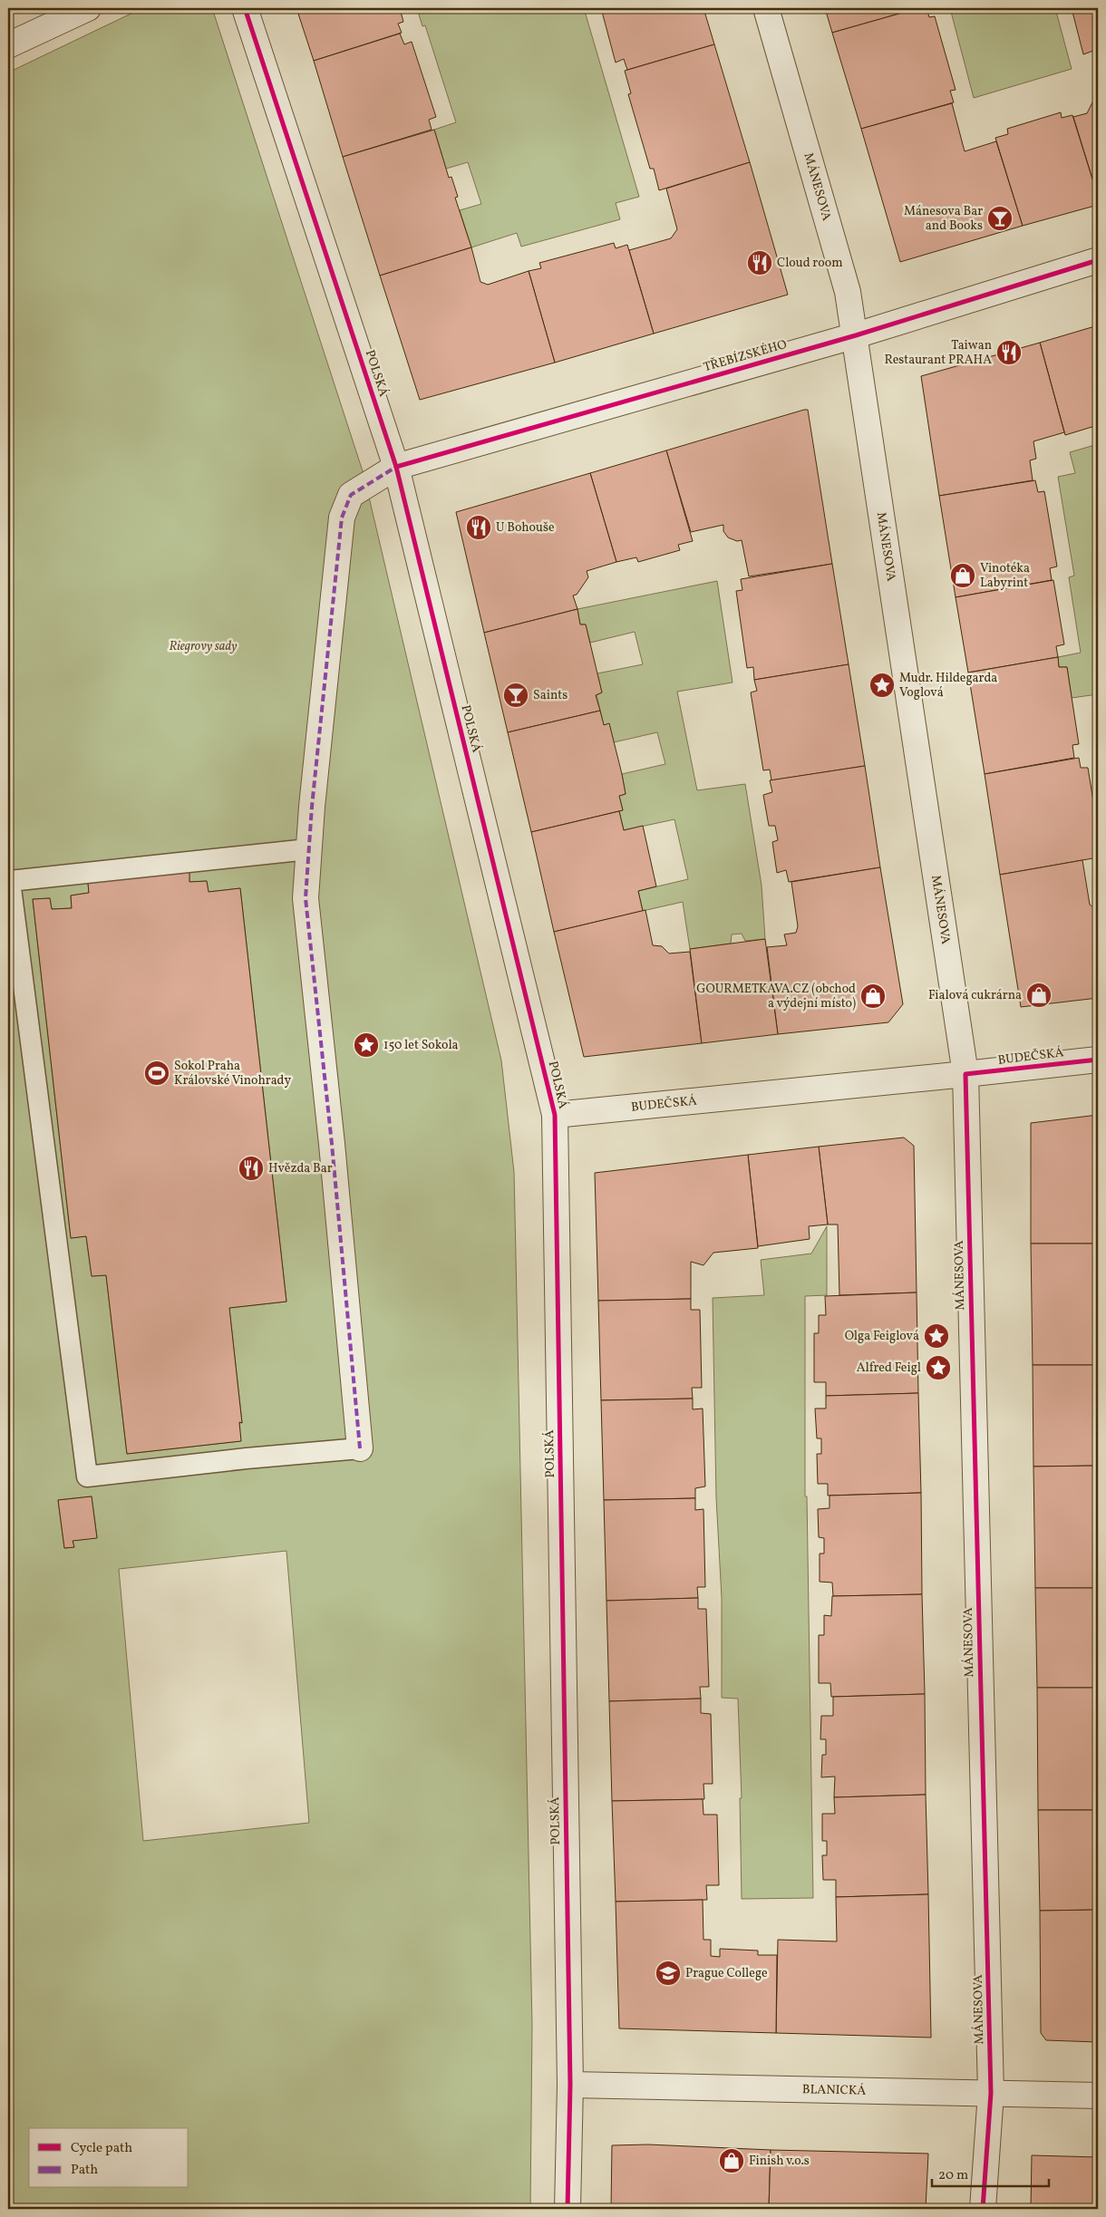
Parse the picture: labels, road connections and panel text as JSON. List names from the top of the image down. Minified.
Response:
{"streets":{"street":["MÁNESOVA","TŘEBÍZSKÉHO","POLSKÁ","BUDEČSKÁ","BLANICKÁ"]},"crossings":[["MÁNESOVA","TŘEBÍZSKÉHO"],["MÁNESOVA","BUDEČSKÁ"],["MÁNESOVA","BLANICKÁ"],["TŘEBÍZSKÉHO","POLSKÁ"],["POLSKÁ","BUDEČSKÁ"],["POLSKÁ","BLANICKÁ"]],"parks":["Riegrovy sady"],"places":{"bar":["Mánesova Bar and Books","Saints"],"restaurant":["Cloud room","Taiwan Restaurant PRAHA","U Bohouše","Hvězda Bar"],"shop":["Vinotéka Labyrint","Fialová cukrárna","GOURMETKAVA.CZ (obchod a výdejní místo)","Finish v.o.s"],"place":["Mudr. Hildegarda Voglová","150 let Sokola","Olga Feiglová","Alfred Feigl"],"sports":["Sokol Praha Královské Vinohrady"],"school or university":["Prague College"]},"legend":["Cycle path","Path"],"scale_bar":"20 m"}
